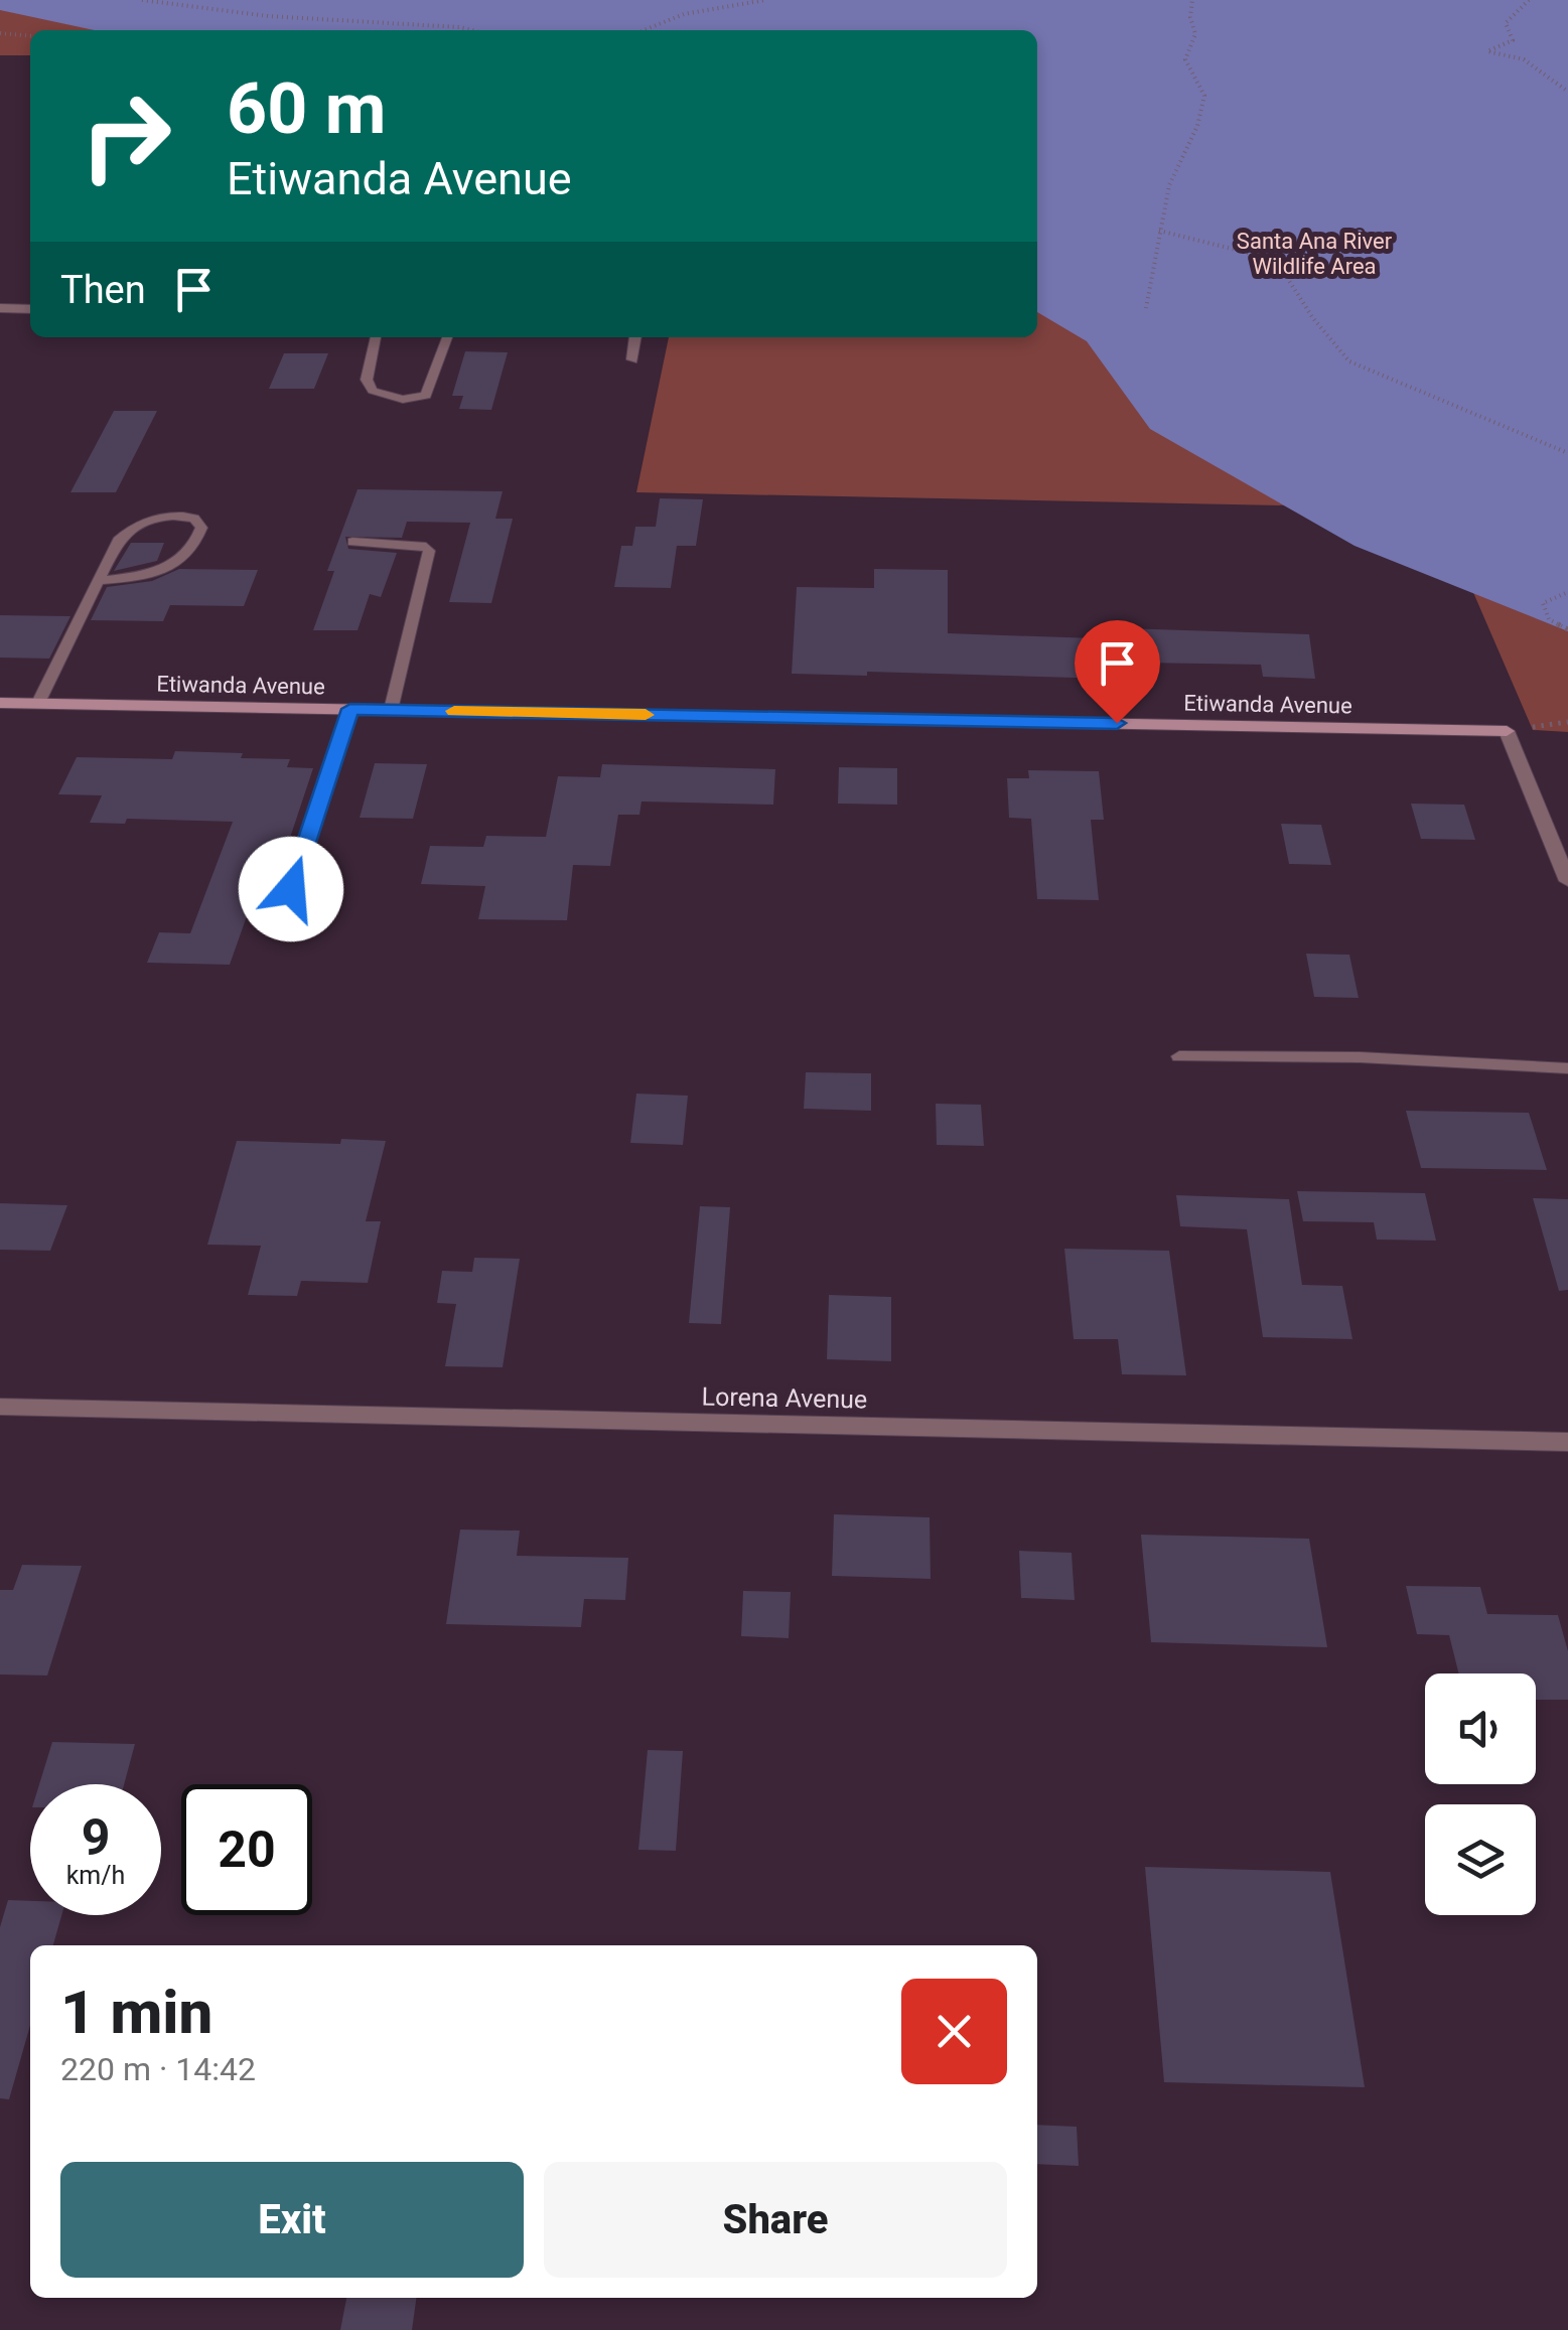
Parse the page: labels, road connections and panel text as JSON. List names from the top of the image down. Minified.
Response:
{"streets":{"street":["Etiwanda Avenue","Lorena Avenue"]},"parks":["Santa Ana River Wildlife Area"],"page":{"turn":["60 m","Etiwanda Avenue"],"then":"Then","speed":"9 km/h","limit":"20","heading":["1 min","220 m · 14:42"],"buttons":["Exit","Share"]}}
